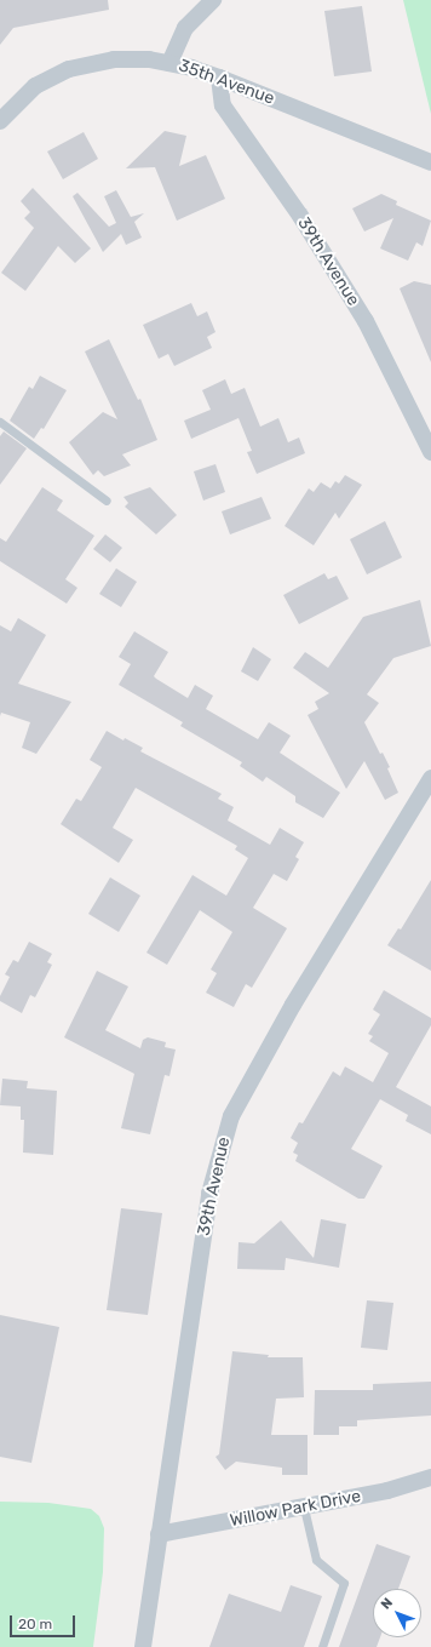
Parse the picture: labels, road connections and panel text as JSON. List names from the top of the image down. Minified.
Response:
{"streets":{"street":["35th Avenue","39th Avenue","Willow Park Drive"]},"crossings":[["35th Avenue","39th Avenue"],["39th Avenue","Willow Park Drive"]],"scale_bar":"20 m","north":"top left"}
